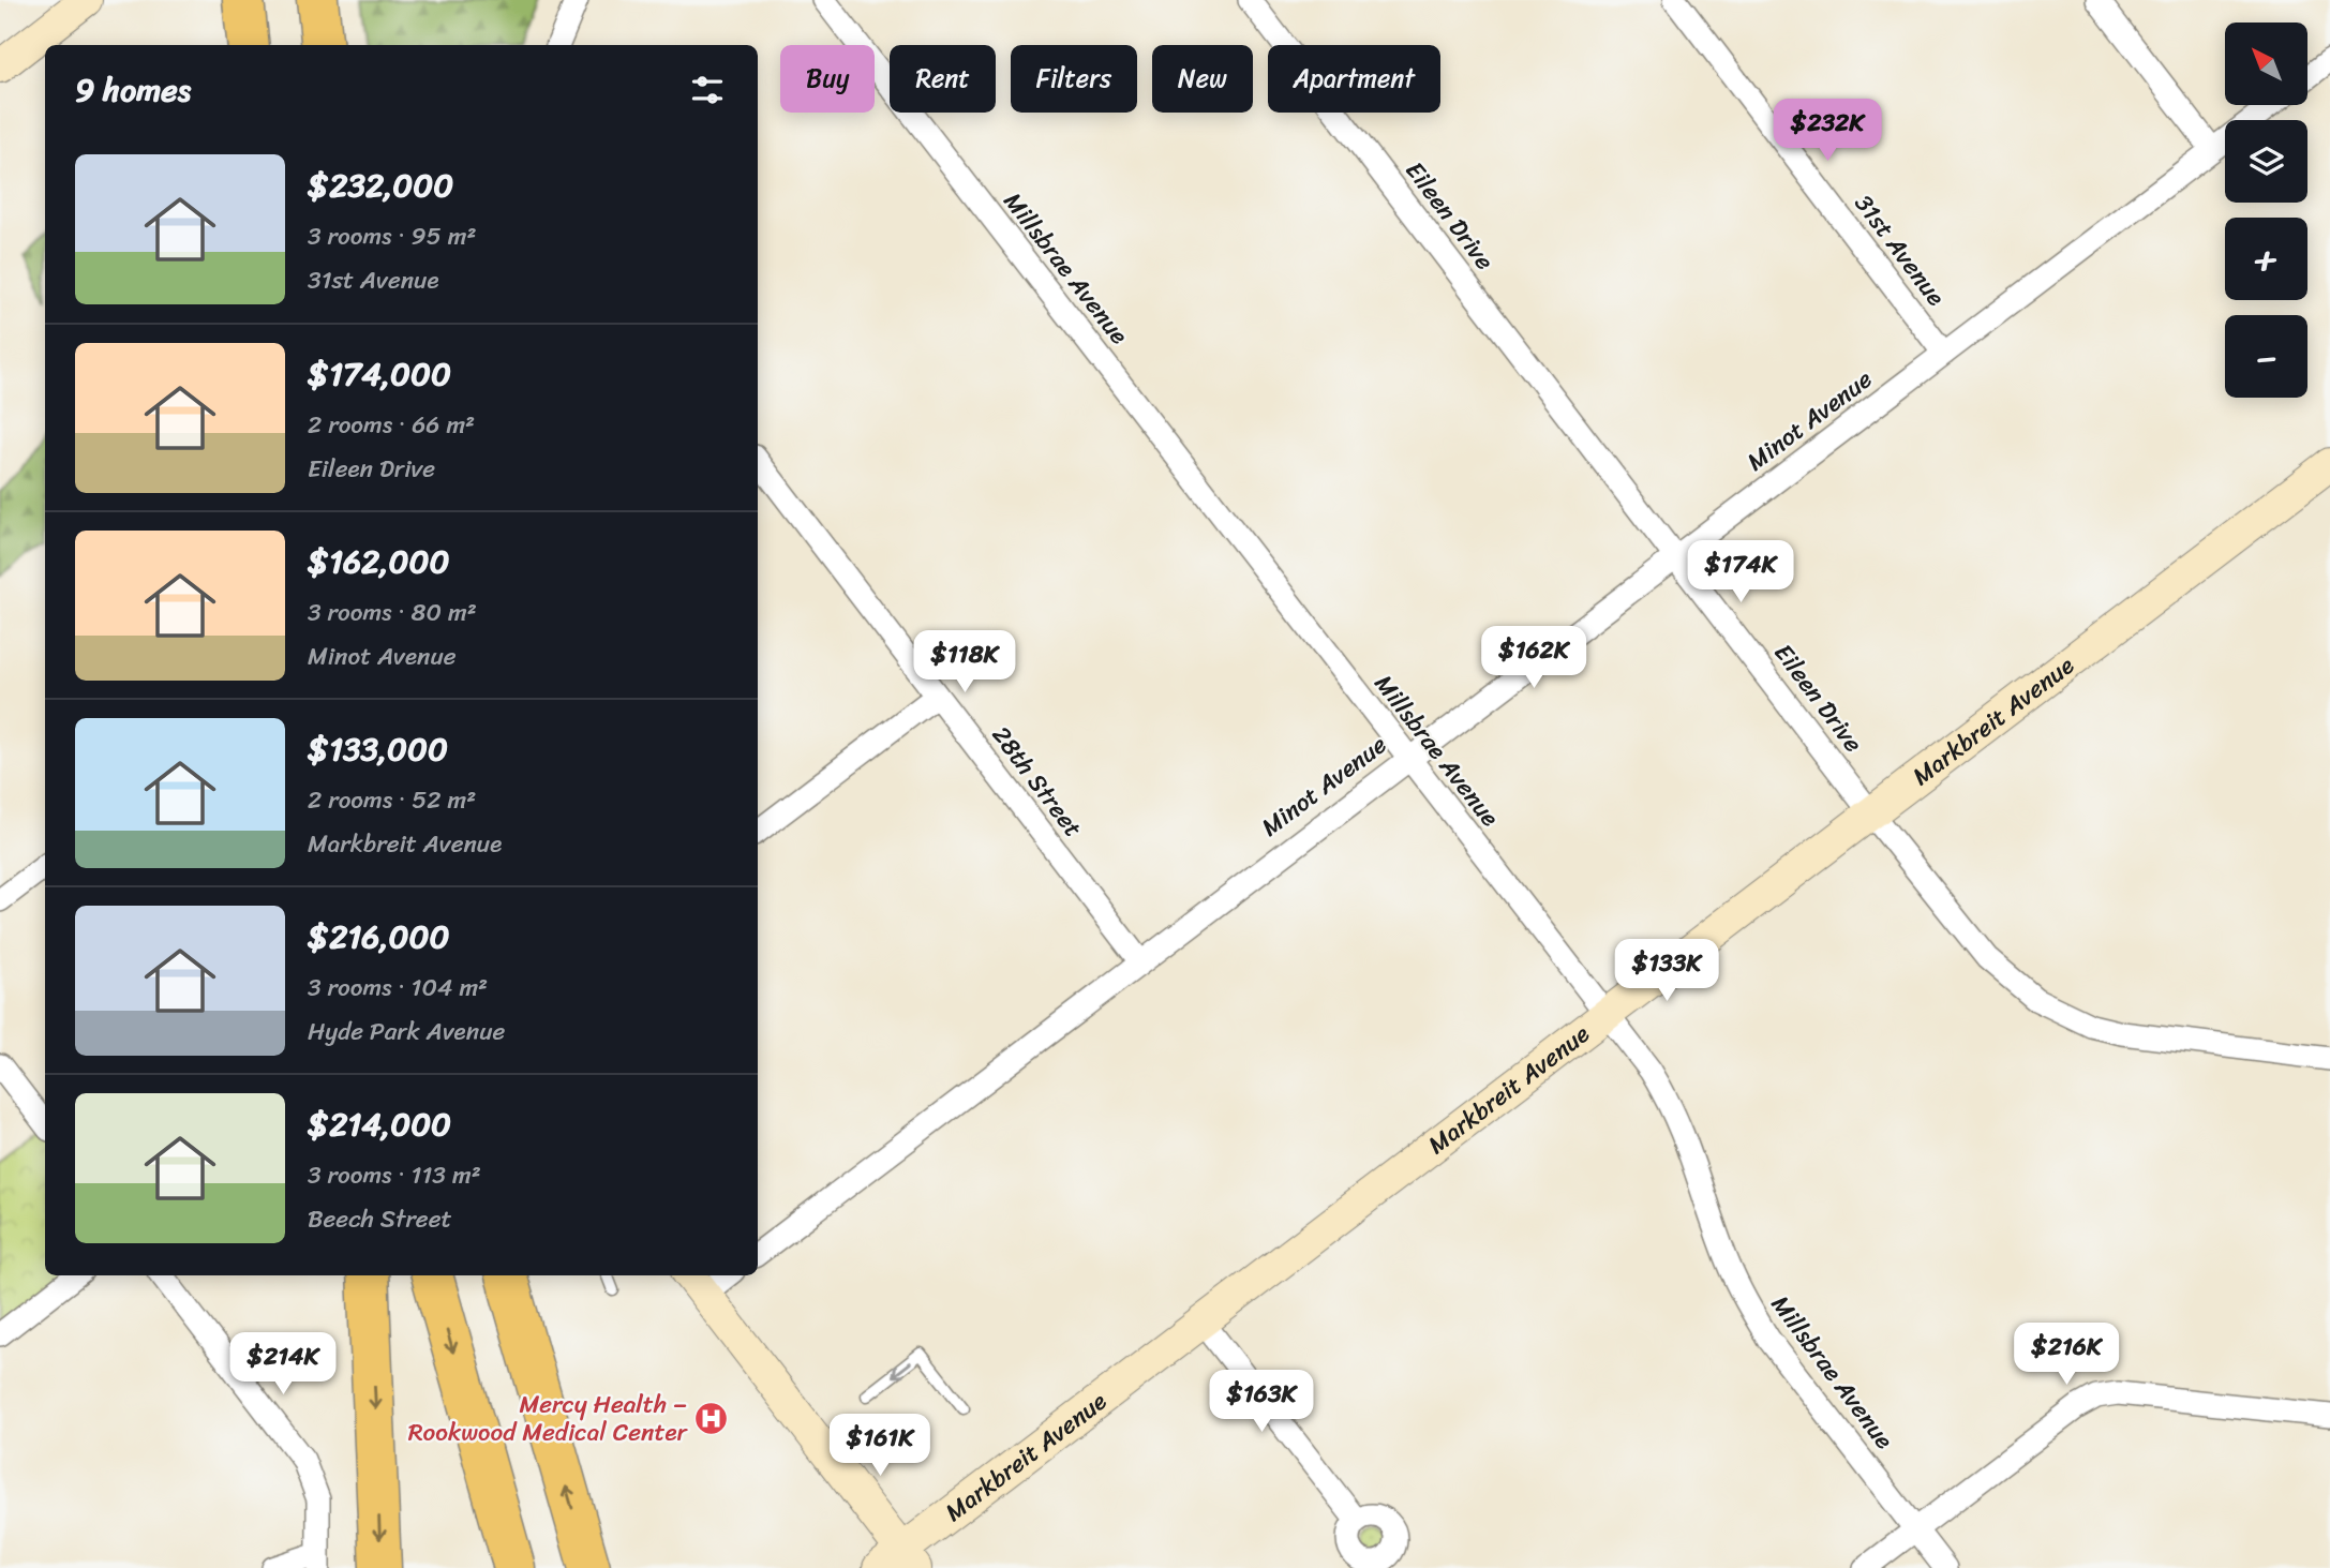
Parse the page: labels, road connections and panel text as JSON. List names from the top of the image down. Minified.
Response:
{"streets":{"street":["Eileen Drive","31st Avenue","Millsbrae Avenue","Minot Avenue","Markbreit Avenue","28th Street"]},"crossings":[["Eileen Drive","Minot Avenue"],["Eileen Drive","Markbreit Avenue"],["31st Avenue","Minot Avenue"],["Millsbrae Avenue","Minot Avenue"],["Millsbrae Avenue","Markbreit Avenue"],["Minot Avenue","28th Street"]],"places":{"hospital":["Mercy Health – Rookwood Medical Center"]},"north":"top left","page":{"map_buttons":["+","−"],"chip":["Buy","Rent","Filters","New","Apartment"],"heading":"9 homes","price":["$232K","$174K","$162K","$118K","$133K","$216K","$214K","$163K","$161K"],"list":[{"name":"$232,000","note":"3 rooms · 95 m² · 31st Avenue"},{"name":"$174,000","note":"2 rooms · 66 m² · Eileen Drive"},{"name":"$162,000","note":"3 rooms · 80 m² · Minot Avenue"},{"name":"$133,000","note":"2 rooms · 52 m² · Markbreit Avenue"},{"name":"$216,000","note":"3 rooms · 104 m² · Hyde Park Avenue"},{"name":"$214,000","note":"3 rooms · 113 m² · Beech Street"}]}}
